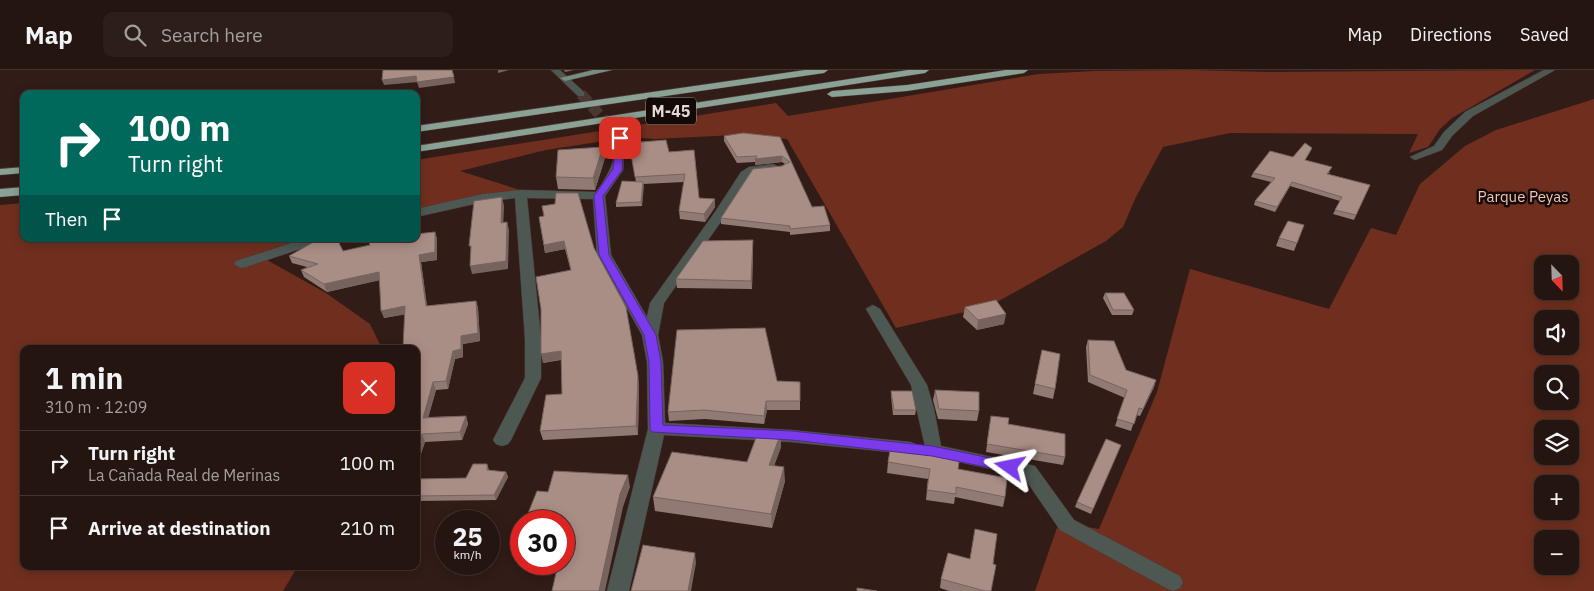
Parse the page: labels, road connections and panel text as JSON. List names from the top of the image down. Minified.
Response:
{"streets":{"highway":["M-45"]},"parks":["Parque Peyas"],"north":"bottom right","page":{"header":"Map","search":"Search here","nav":["Map","Directions","Saved"],"turn":["100 m","Turn right"],"then":"Then","map_buttons":["+","−"],"heading":["1 min","310 m · 12:09"],"list":[{"name":"Turn right","note":"La Cañada Real de Merinas","value":"100 m"},{"name":"Arrive at destination","value":"210 m"}],"speed":"25 km/h","limit":"30"}}
